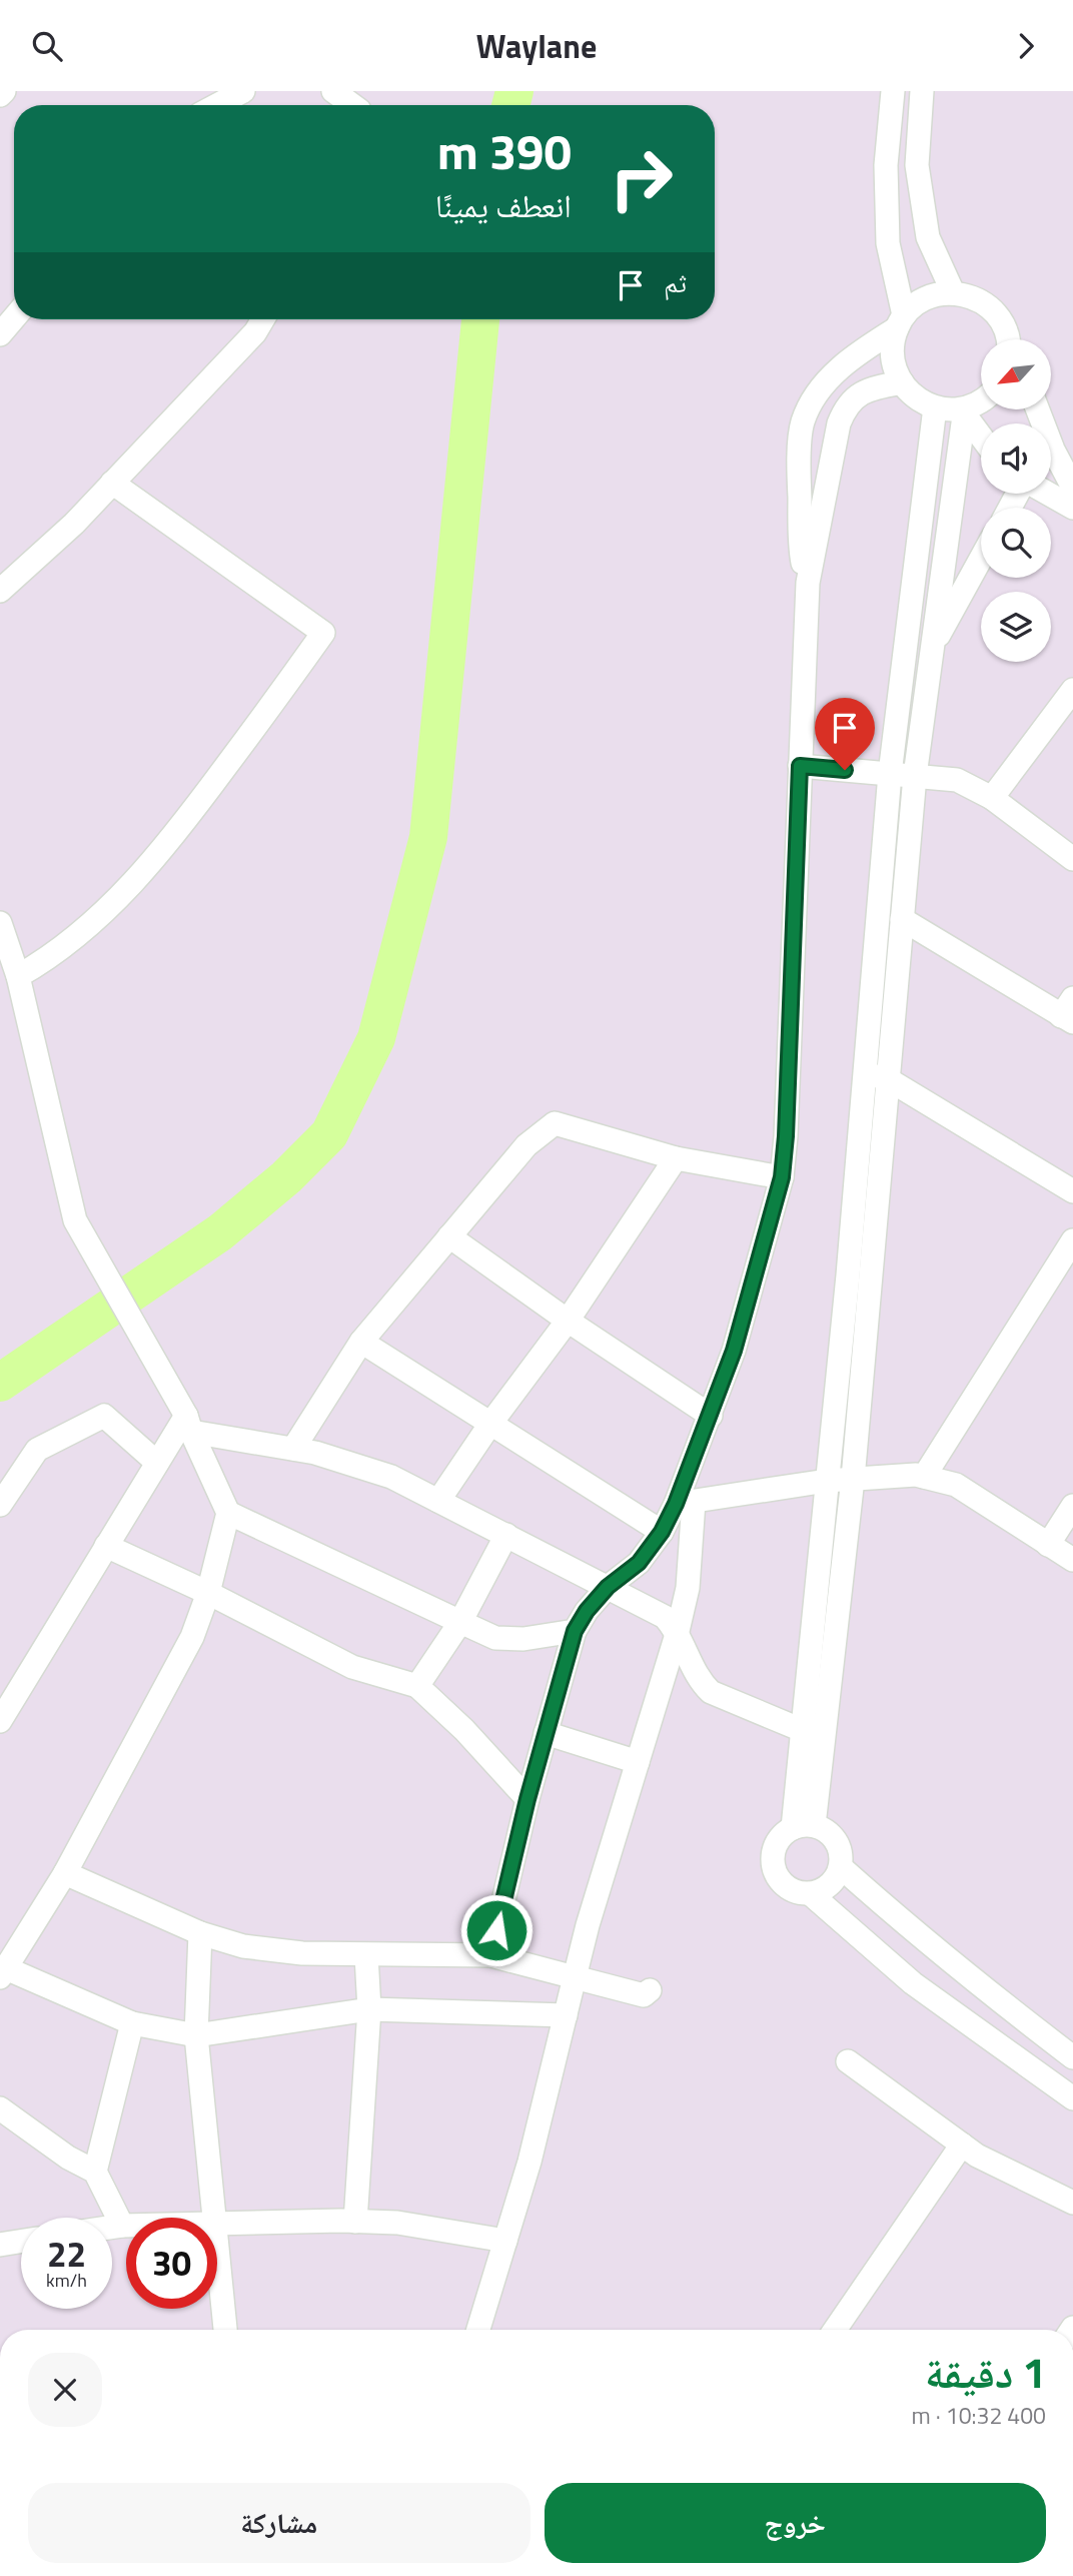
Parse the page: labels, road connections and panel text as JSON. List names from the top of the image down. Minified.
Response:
{"north":"bottom left","page":{"header":"Waylane","turn":["390 m","انعطف يمينًا"],"then":"ثم","speed":"22 km/h","limit":"30","heading":["1 دقيقة","400 m · 10:32"],"buttons":["خروج","مشاركة"]}}
